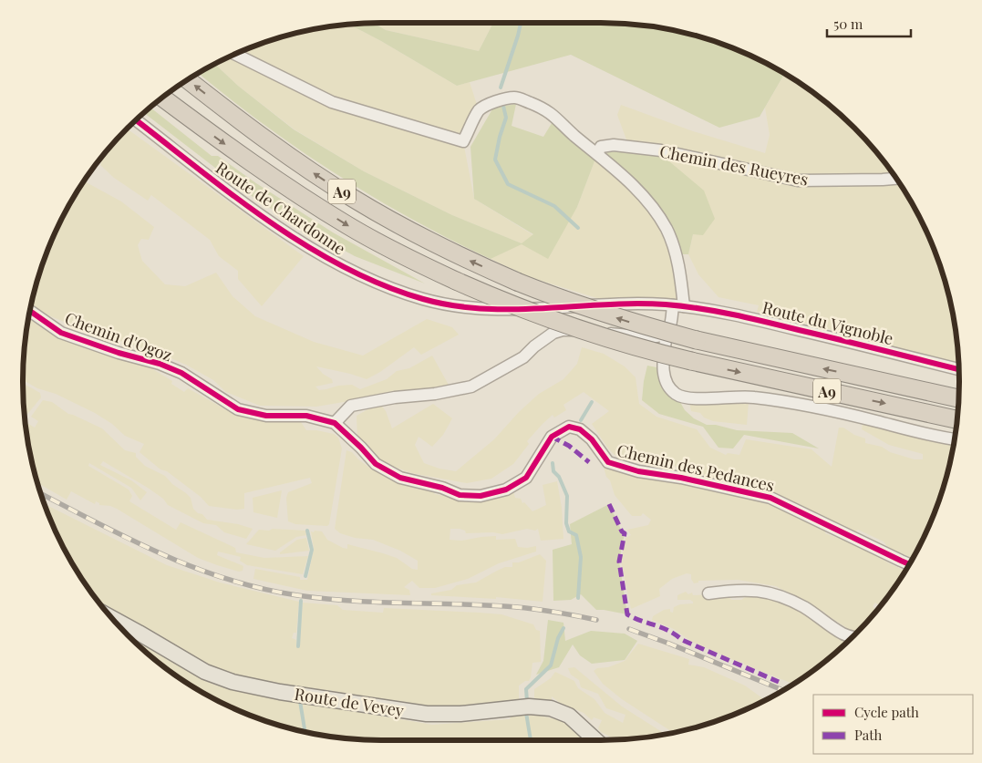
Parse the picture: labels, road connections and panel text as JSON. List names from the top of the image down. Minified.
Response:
{"streets":{"highway":["A9"],"main road":["Route de Vevey"],"street":["Chemin des Rueyres","Route de Chardonne","Route du Vignoble","Chemin d'Ogoz","Chemin des Pedances"]},"crossings":[["Route de Chardonne","Route du Vignoble"],["Chemin d'Ogoz","Chemin des Pedances"]],"legend":["Cycle path","Path"],"scale_bar":"50 m"}
